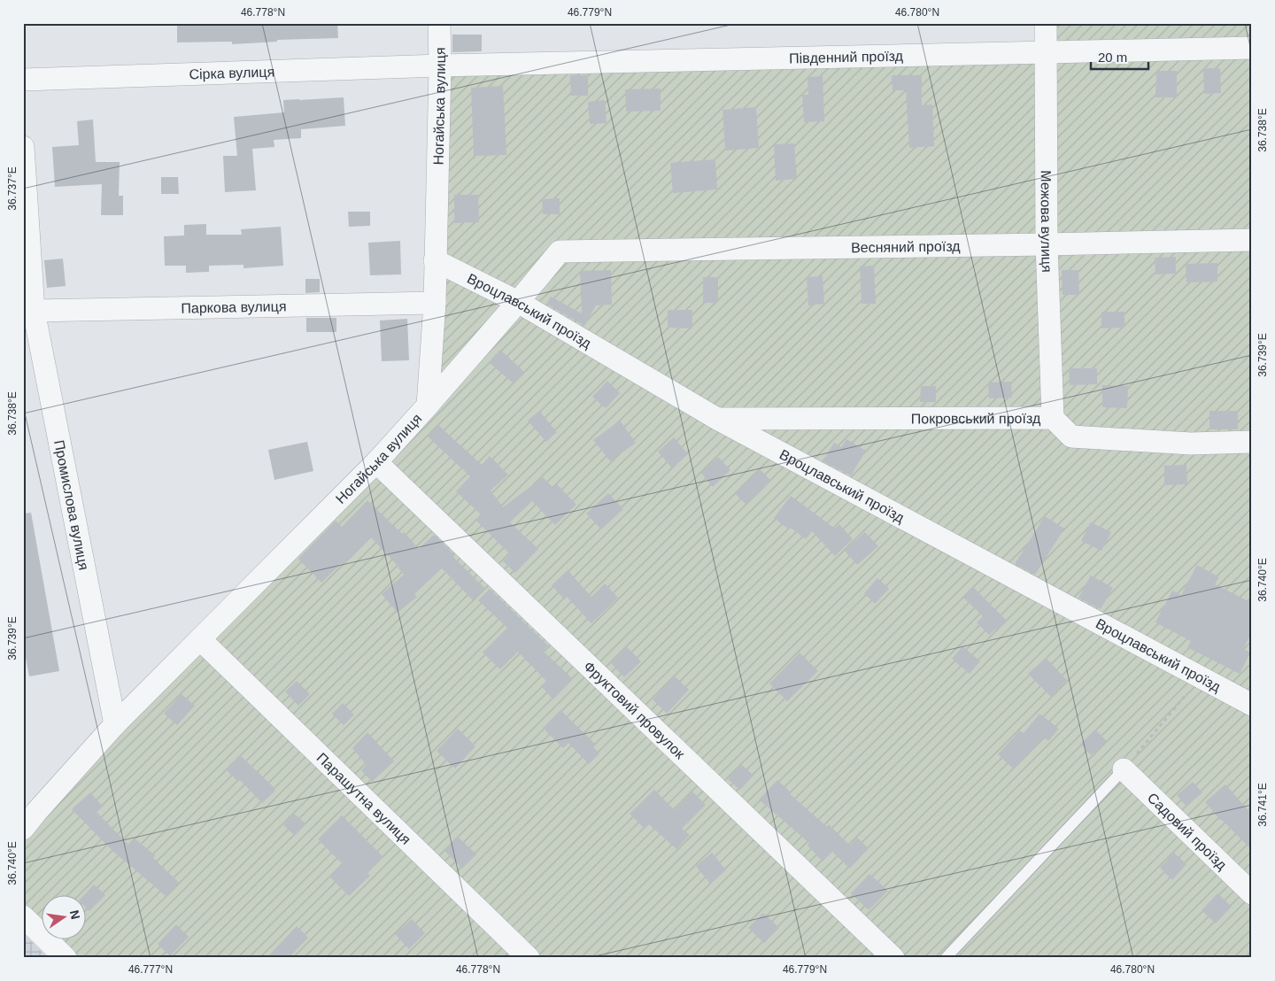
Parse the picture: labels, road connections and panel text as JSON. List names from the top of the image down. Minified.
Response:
{"streets":{"street":["Південний проїзд","Сірка вулиця","Ногайська вулиця","Межова вулиця","Весняний проїзд","Паркова вулиця","Вроцлавський проїзд","Покровський проїзд","Промислова вулиця","Фруктовий провулок","Парашутна вулиця","Садовий проїзд"]},"crossings":[["Південний проїзд","Сірка вулиця"],["Південний проїзд","Ногайська вулиця"],["Південний проїзд","Межова вулиця"],["Сірка вулиця","Ногайська вулиця"],["Ногайська вулиця","Паркова вулиця"],["Ногайська вулиця","Вроцлавський проїзд"],["Ногайська вулиця","Промислова вулиця"],["Ногайська вулиця","Фруктовий провулок"],["Ногайська вулиця","Парашутна вулиця"],["Межова вулиця","Весняний проїзд"],["Межова вулиця","Покровський проїзд"],["Весняний проїзд","Вроцлавський проїзд"],["Паркова вулиця","Промислова вулиця"],["Вроцлавський проїзд","Покровський проїзд"]],"scale_bar":"20 m","north":"right","coordinates":["46.778°N","46.779°N","46.780°N","36.738°E","36.737°E","36.739°E","36.740°E","36.741°E","46.777°N"]}
